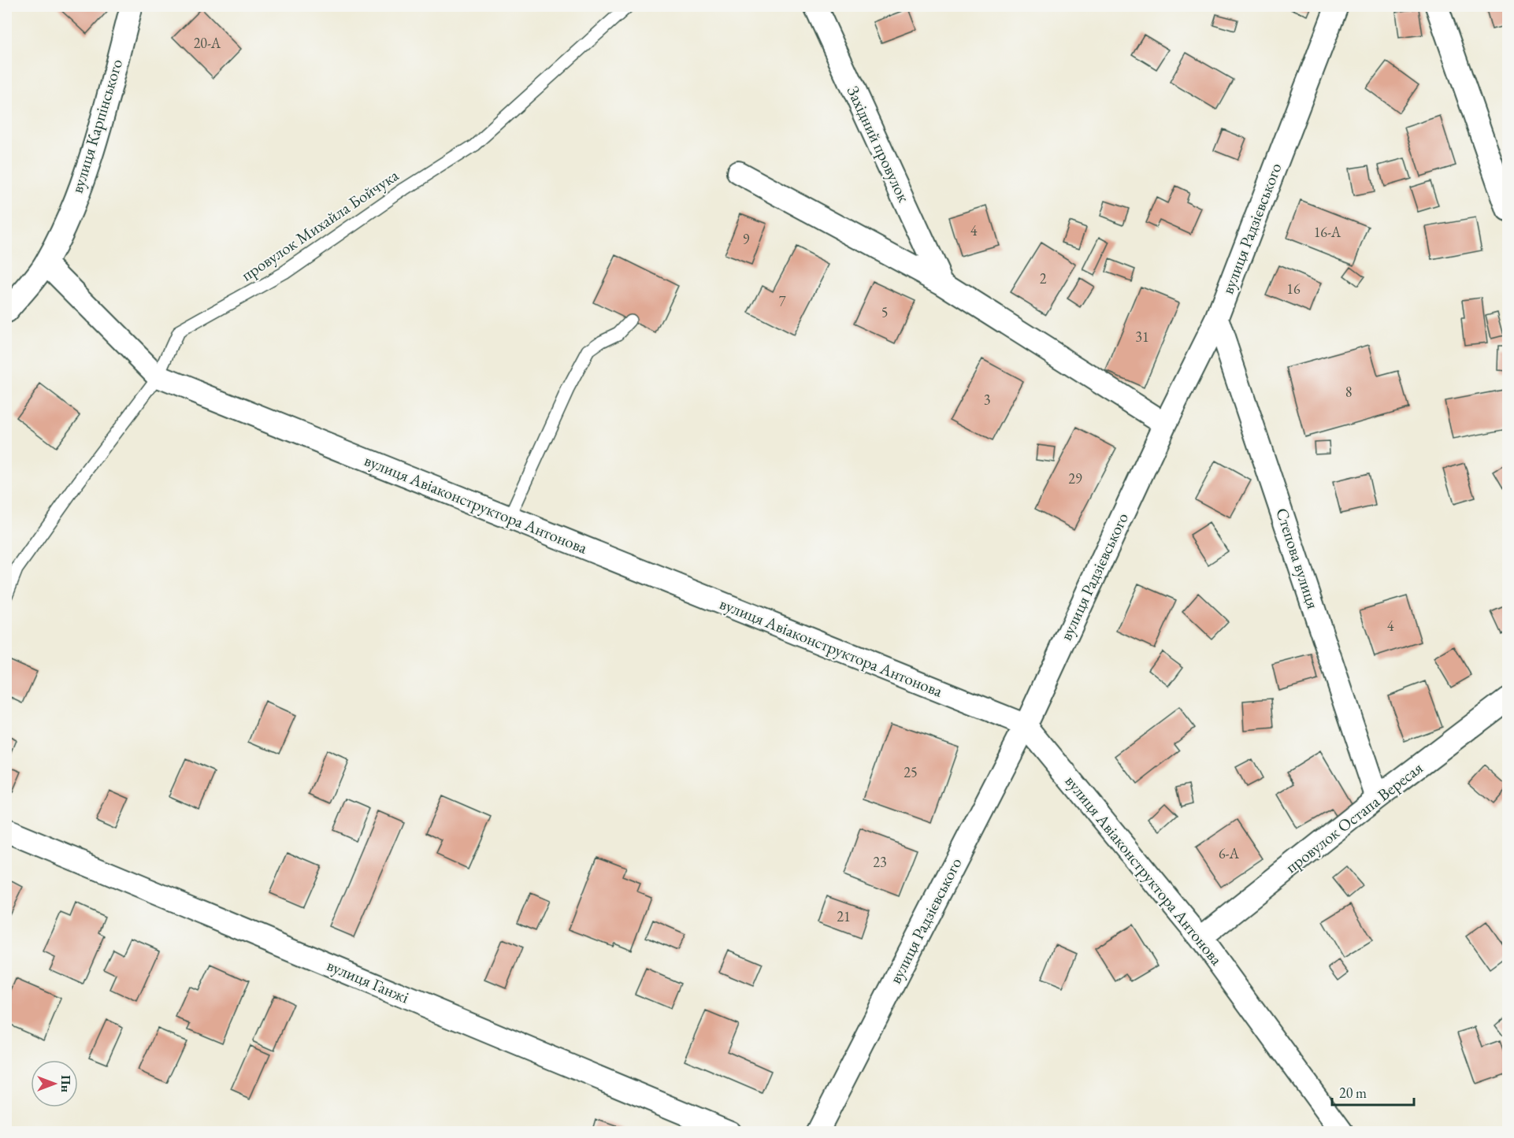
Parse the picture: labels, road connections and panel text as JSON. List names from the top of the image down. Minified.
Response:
{"streets":{"street":["вулиця Карпінського","Західний провулок","вулиця Радзієвського","вулиця Авіаконструктора Антонова","Степова вулиця","провулок Остапа Вересая","вулиця Ганжі"],"lane":["провулок Михайла Бойчука"]},"crossings":[["провулок Михайла Бойчука","вулиця Авіаконструктора Антонова"],["вулиця Радзієвського","вулиця Авіаконструктора Антонова"],["вулиця Радзієвського","Степова вулиця"],["вулиця Авіаконструктора Антонова","провулок Остапа Вересая"],["Степова вулиця","провулок Остапа Вересая"]],"house_numbers":["20-А","4","16-А","9","2","16","7","5","31","8","3","29","4","25","6-А","23","21"],"scale_bar":"20 m","north":"right"}
